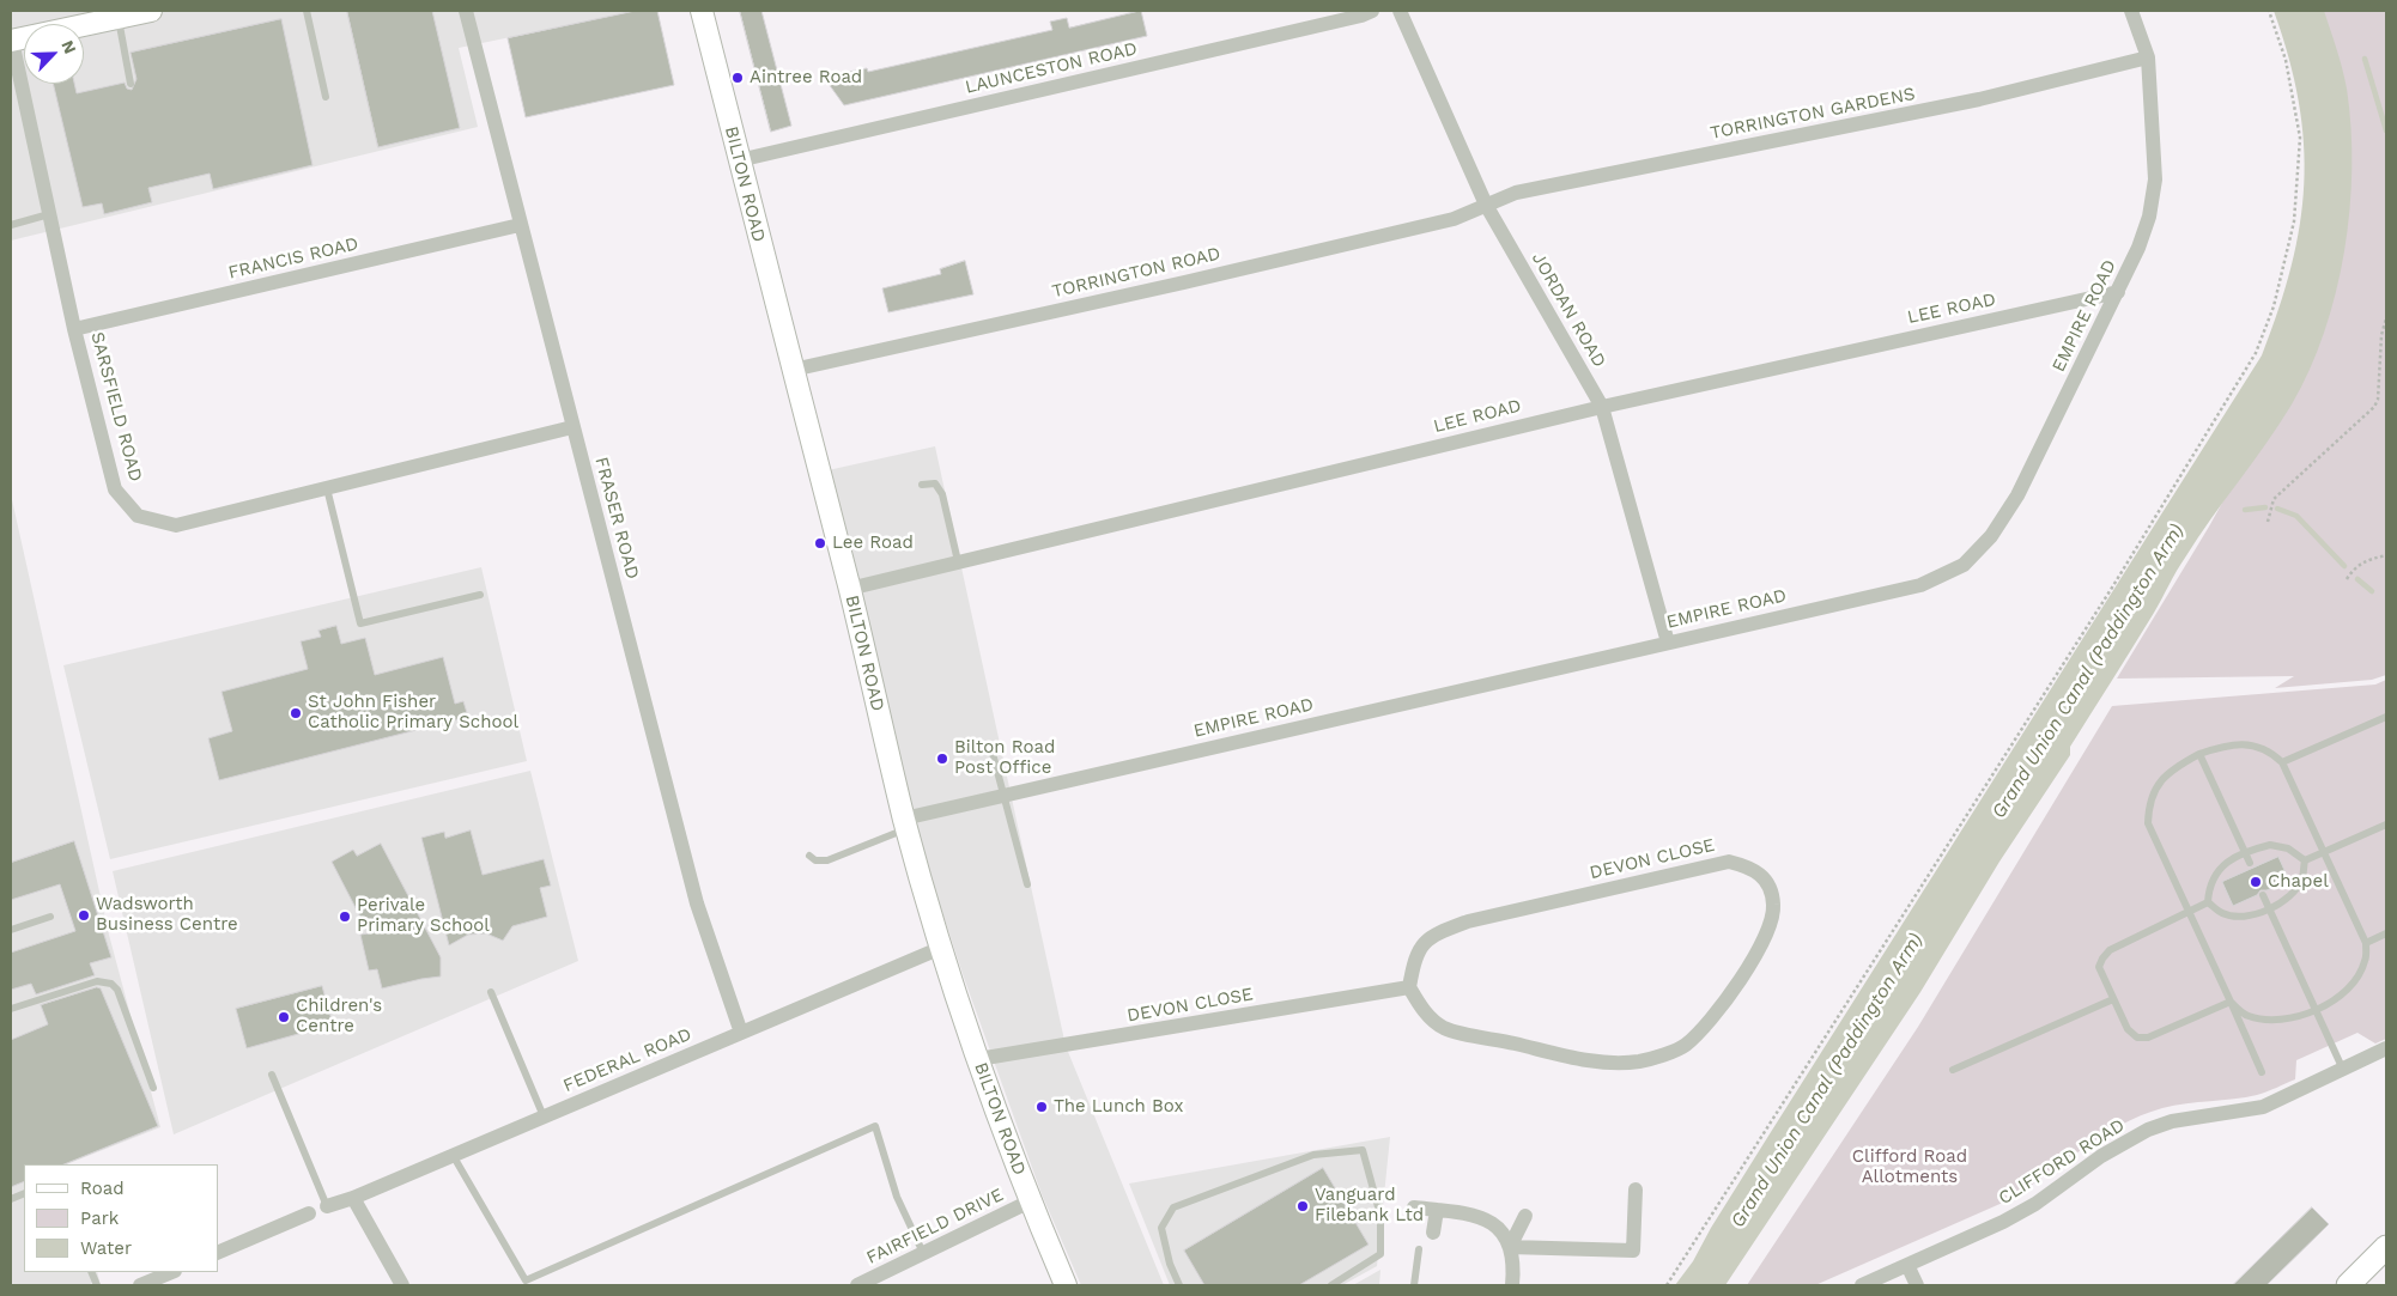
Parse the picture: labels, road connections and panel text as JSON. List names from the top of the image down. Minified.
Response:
{"streets":{"street":["LAUNCESTON ROAD","TORRINGTON GARDENS","BILTON ROAD","FRANCIS ROAD","TORRINGTON ROAD","LEE ROAD","JORDAN ROAD","EMPIRE ROAD","SARSFIELD ROAD","FRASER ROAD","DEVON CLOSE","FEDERAL ROAD","CLIFFORD ROAD","FAIRFIELD DRIVE"]},"crossings":[["LAUNCESTON ROAD","BILTON ROAD"],["TORRINGTON GARDENS","TORRINGTON ROAD"],["TORRINGTON GARDENS","JORDAN ROAD"],["TORRINGTON GARDENS","EMPIRE ROAD"],["BILTON ROAD","TORRINGTON ROAD"],["BILTON ROAD","LEE ROAD"],["BILTON ROAD","EMPIRE ROAD"],["BILTON ROAD","DEVON CLOSE"],["BILTON ROAD","FEDERAL ROAD"],["BILTON ROAD","FAIRFIELD DRIVE"],["FRANCIS ROAD","SARSFIELD ROAD"],["FRANCIS ROAD","FRASER ROAD"],["TORRINGTON ROAD","JORDAN ROAD"],["LEE ROAD","JORDAN ROAD"],["LEE ROAD","EMPIRE ROAD"],["JORDAN ROAD","EMPIRE ROAD"],["SARSFIELD ROAD","FRASER ROAD"],["FRASER ROAD","FEDERAL ROAD"]],"water":["Grand Union Canal (Paddington Arm)"],"parks":["Clifford Road Allotments"],"places":["Aintree Road","Lee Road","St John Fisher Catholic Primary School","Bilton Road Post Office","Chapel","Wadsworth Business Centre","Perivale Primary School","Children's Centre","The Lunch Box","Vanguard Filebank Ltd"],"legend":["Road","Park","Water"],"north":"top right"}
